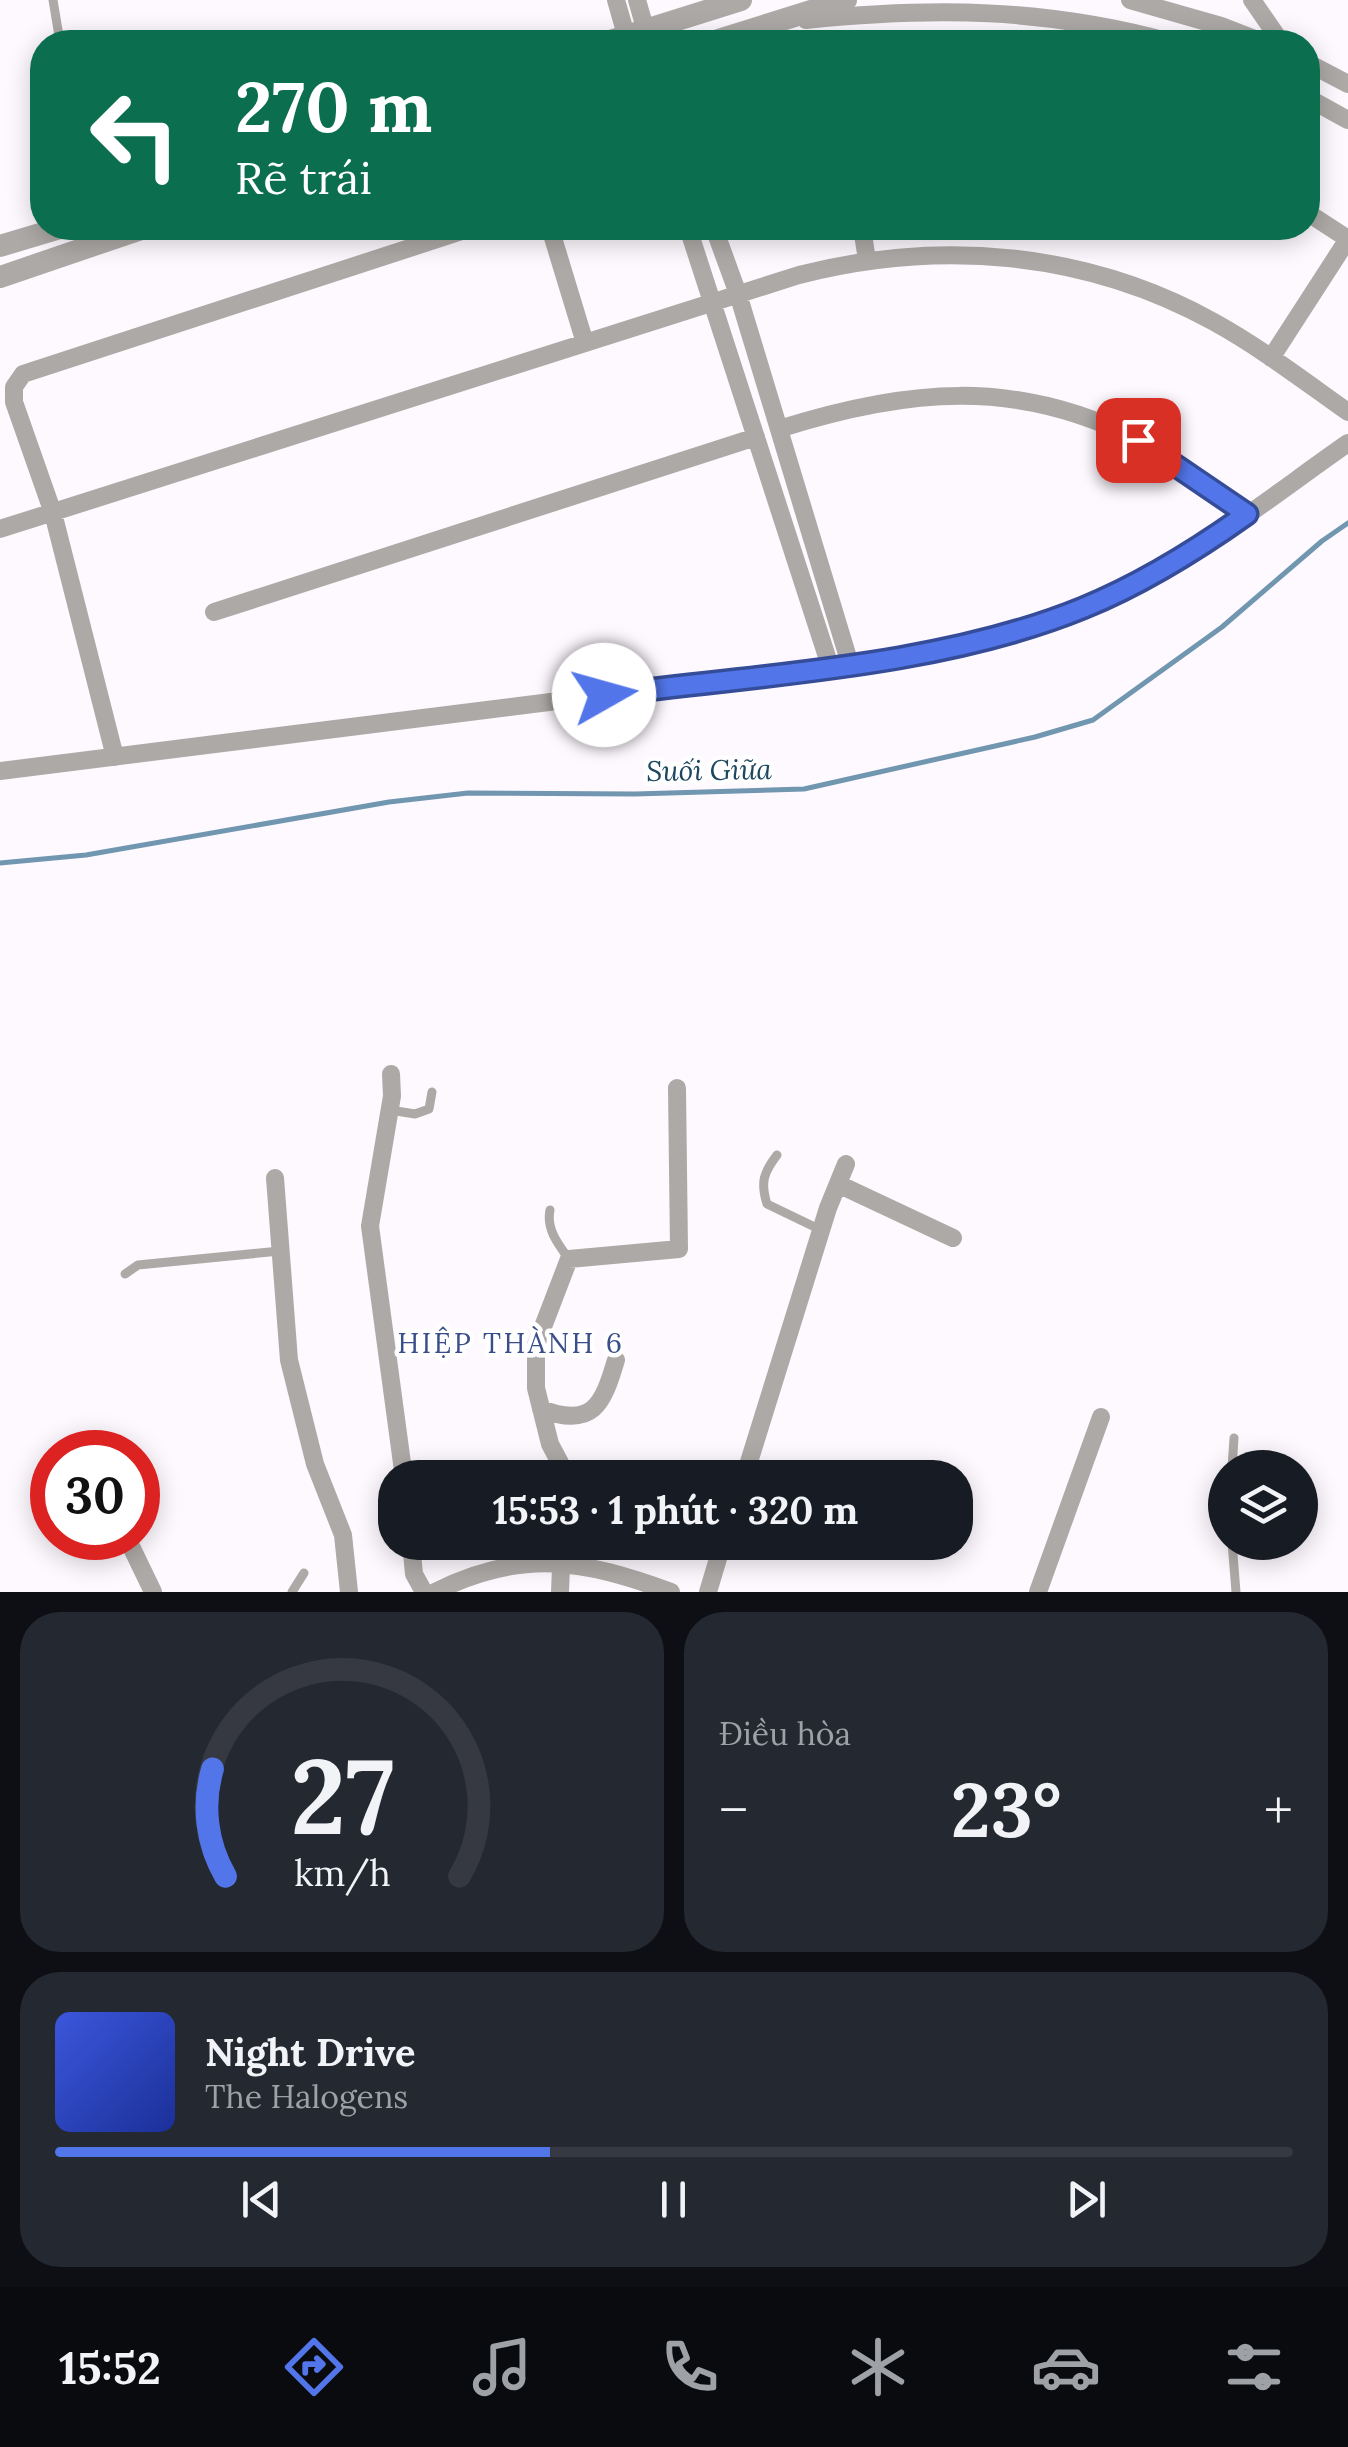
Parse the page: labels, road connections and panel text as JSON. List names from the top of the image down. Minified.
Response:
{"districts":["HIỆP THÀNH 6"],"water":["Suối Giữa"],"page":{"turn":["270 m","Rẽ trái"],"limit":"30","trip":"15:53 · 1 phút · 320 m","tile":"Điều hòa","heat":["−","23°","+"],"song":["Night Drive","The Halogens"],"tabs":"15:52","gauge":["27","km/h"]}}
